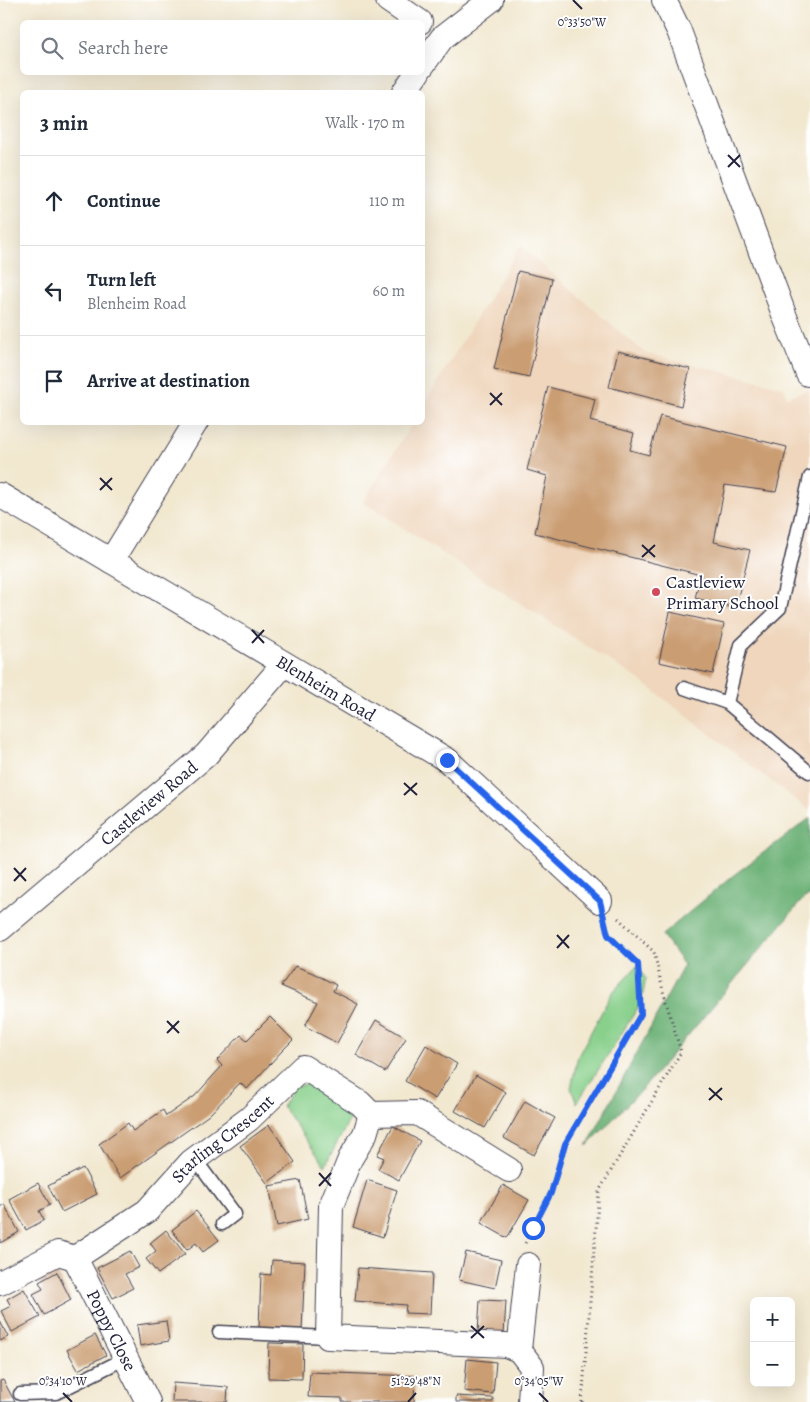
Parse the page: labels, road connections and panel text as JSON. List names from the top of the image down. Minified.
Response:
{"streets":{"street":["Blenheim Road","Castleview Road","Starling Crescent","Poppy Close"]},"crossings":[["Blenheim Road","Castleview Road"],["Starling Crescent","Poppy Close"]],"places":["Castleview Primary School"],"page":{"search":"Search here","heading":["3 min","Walk · 170 m"],"list":[["Continue","110 m"],["Turn left","Blenheim Road","60 m"],"Arrive at destination"],"map_buttons":["+","−"]},"coordinates":["0°33'50\"W","0°34'10\"W","51°29'48\"N","0°34'05\"W"]}
